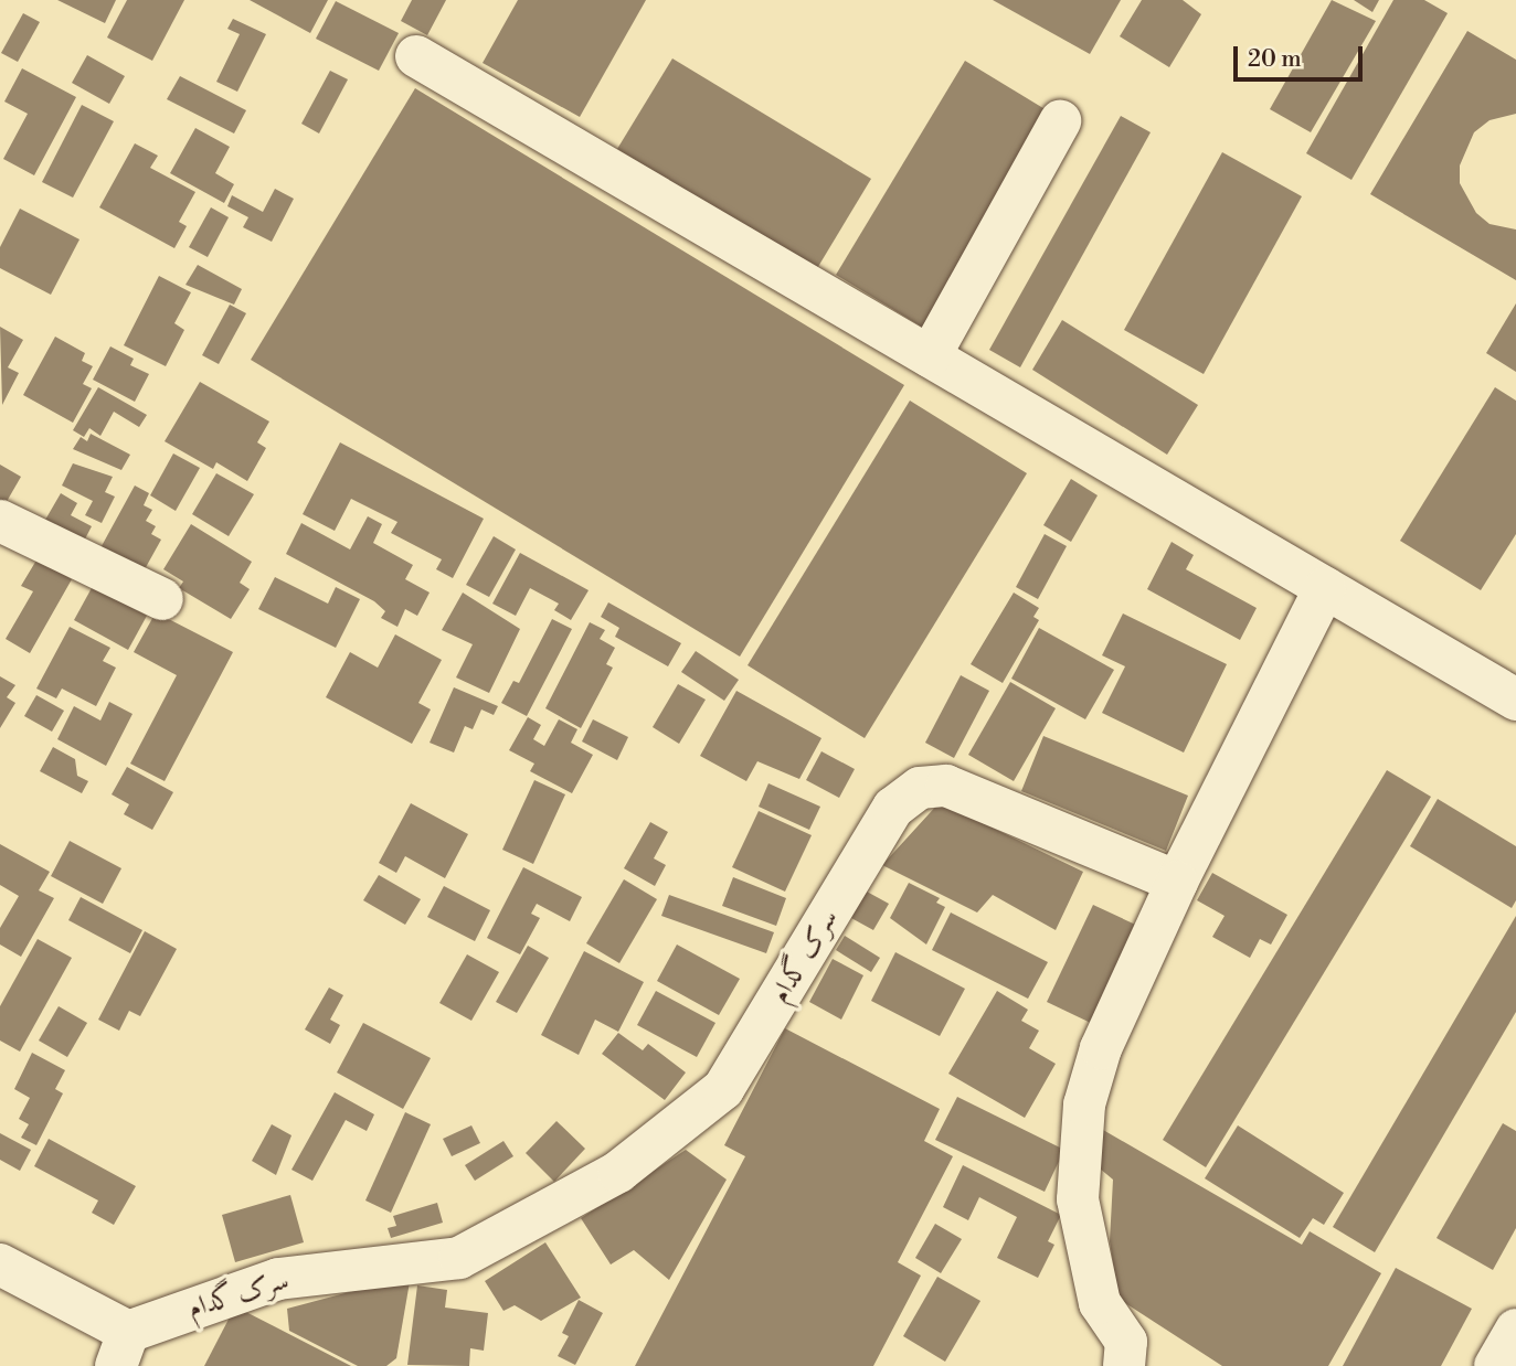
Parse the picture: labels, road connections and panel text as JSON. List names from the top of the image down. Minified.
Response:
{"streets":{"street":["سرک گدام"]},"scale_bar":"20 m"}
